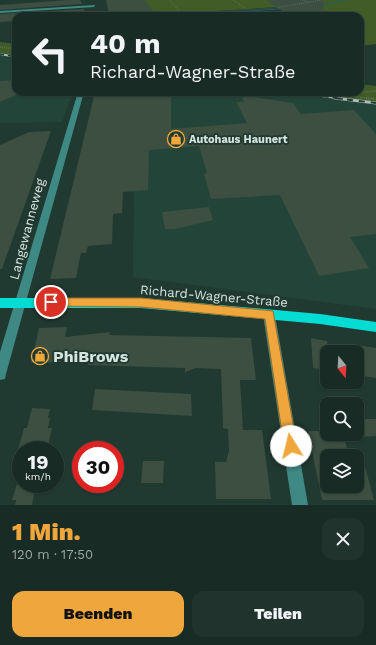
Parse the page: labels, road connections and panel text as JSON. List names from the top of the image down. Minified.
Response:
{"streets":{"main road":["Richard-Wagner-Straße"],"street":["Langewanneweg"]},"crossings":[["Langewanneweg","Richard-Wagner-Straße"]],"places":{"shop":["Autohaus Haunert","PhiBrows"]},"north":"bottom","page":{"turn":["40 m","Richard-Wagner-Straße"],"speed":"19 km/h","limit":"30","heading":["1 Min.","120 m · 17:50"],"buttons":["Beenden","Teilen"]}}
